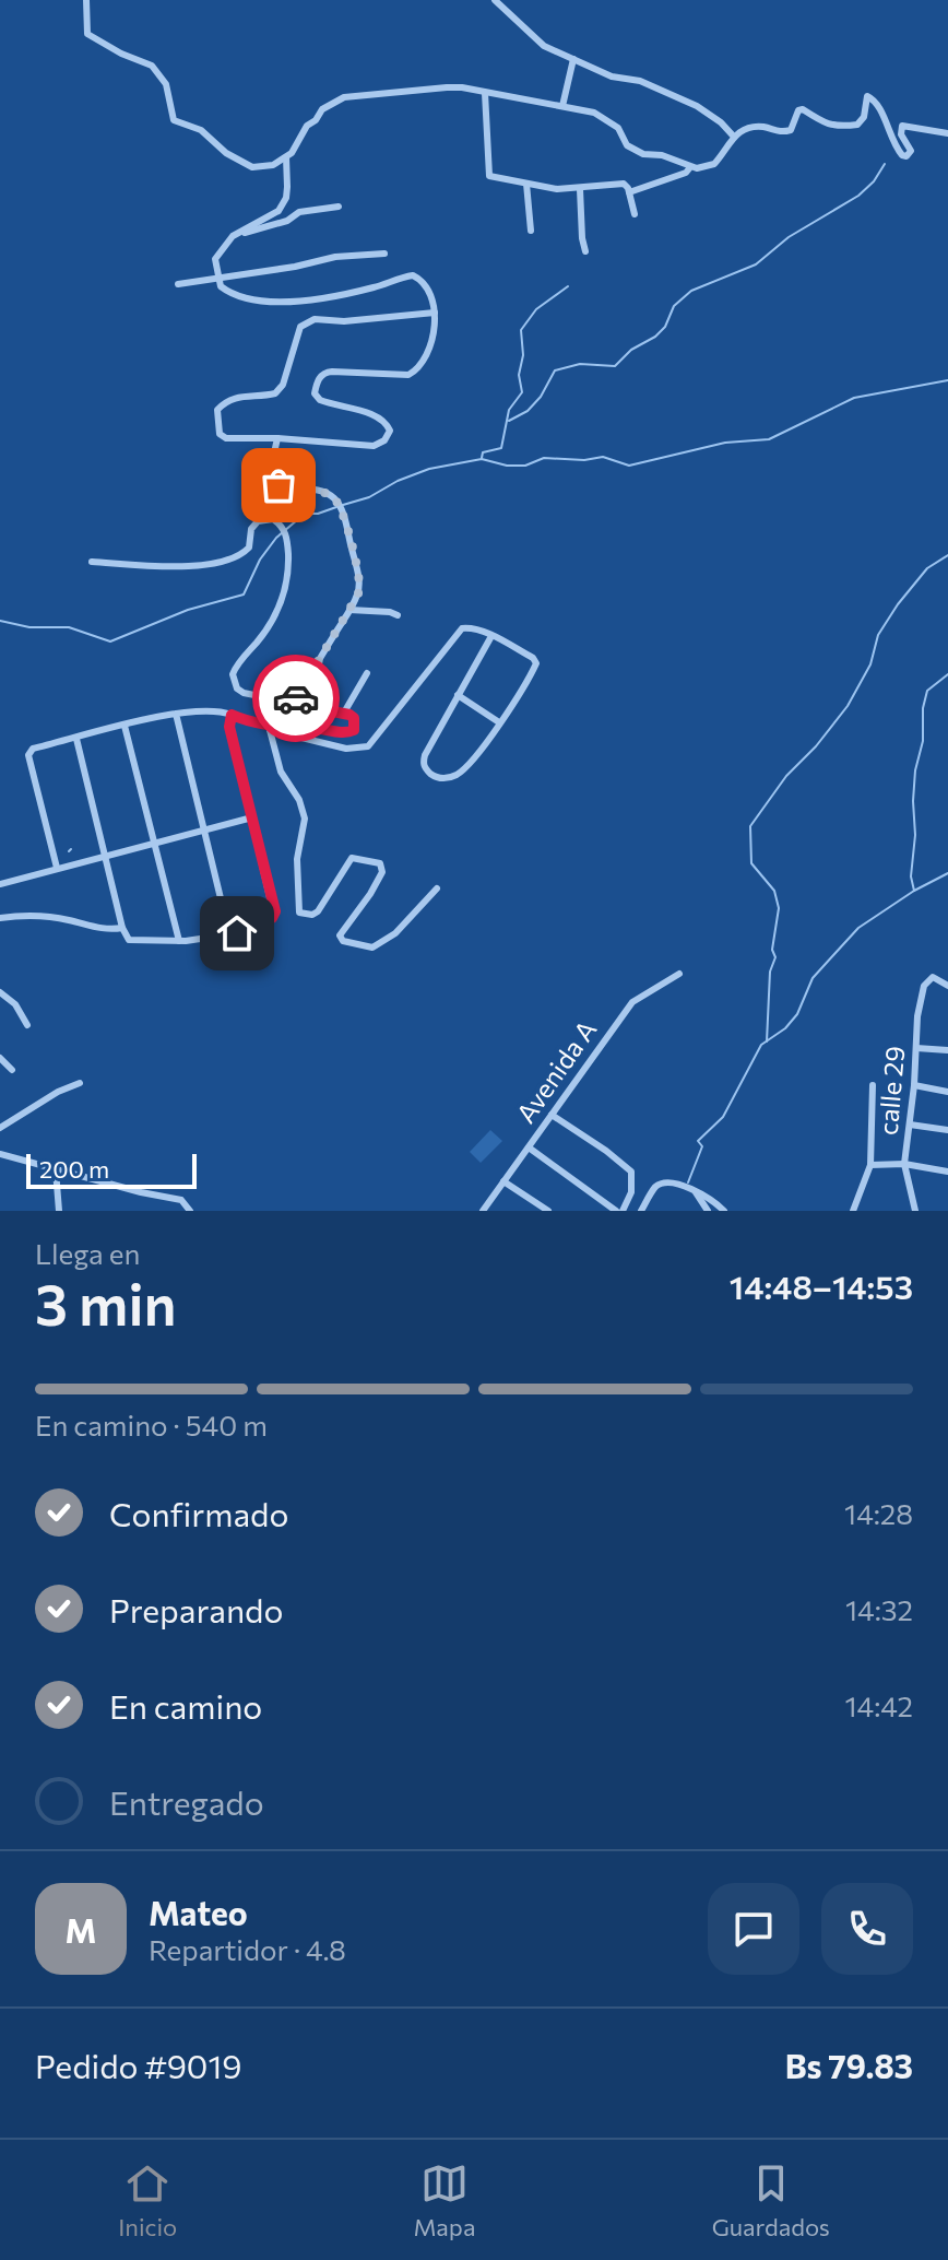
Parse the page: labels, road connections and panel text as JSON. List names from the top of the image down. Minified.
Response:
{"streets":{"street":["Avenida A","calle 29"]},"scale_bar":"200 m","page":{"scale":"200 m","heading":["3 min","Llega en","14:48–14:53"],"panel":["Mateo","Repartidor · 4.8","Pedido #9019","Bs 79.83"],"bar":"En camino · 540 m","list":[["Confirmado","14:28"],["Preparando","14:32"],["En camino","14:42"],"Entregado"],"round":"M","tabs":["Inicio","Mapa","Guardados"]}}
